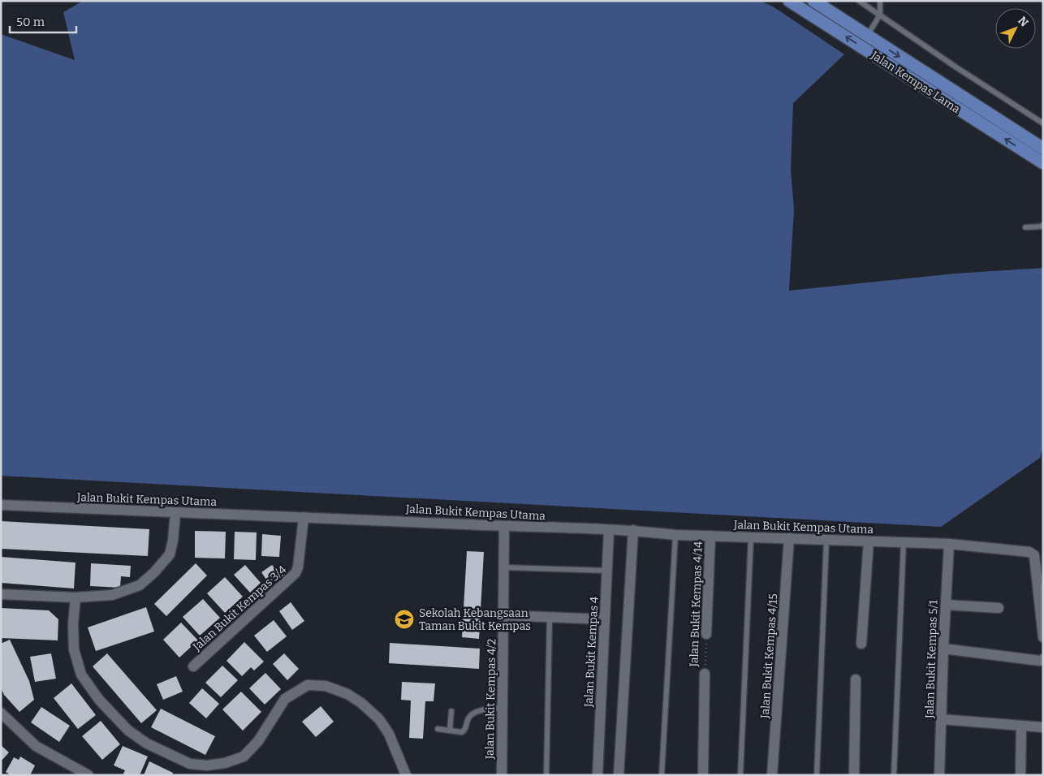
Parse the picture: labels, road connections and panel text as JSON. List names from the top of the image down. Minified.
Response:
{"streets":{"main road":["Jalan Kempas Lama"],"street":["Jalan Bukit Kempas Utama","Jalan Bukit Kempas 4/14","Jalan Bukit Kempas 3/4","Jalan Bukit Kempas 4","Jalan Bukit Kempas 4/15","Jalan Bukit Kempas 5/1","Jalan Bukit Kempas 4/2"]},"crossings":[["Jalan Bukit Kempas Utama","Jalan Bukit Kempas 4/14"],["Jalan Bukit Kempas Utama","Jalan Bukit Kempas 3/4"],["Jalan Bukit Kempas Utama","Jalan Bukit Kempas 4"],["Jalan Bukit Kempas Utama","Jalan Bukit Kempas 4/15"],["Jalan Bukit Kempas Utama","Jalan Bukit Kempas 5/1"],["Jalan Bukit Kempas Utama","Jalan Bukit Kempas 4/2"]],"places":{"school or university":["Sekolah Kebangsaan Taman Bukit Kempas"]},"scale_bar":"50 m","north":"top right"}
